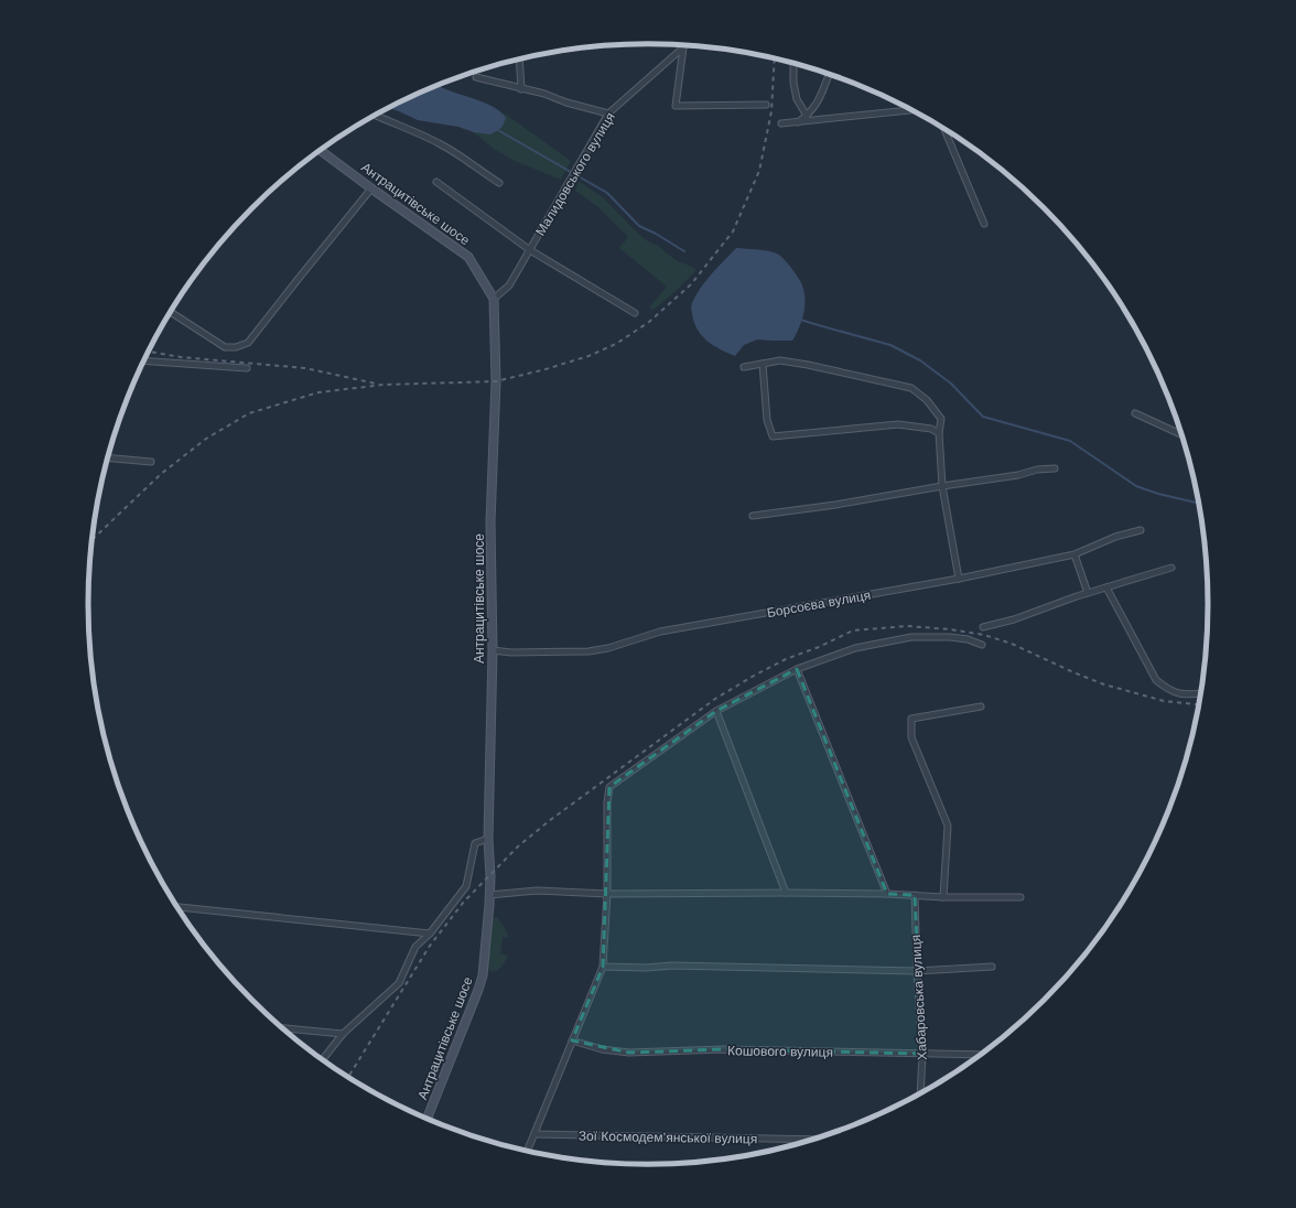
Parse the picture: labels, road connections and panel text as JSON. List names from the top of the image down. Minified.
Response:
{"streets":{"main road":["Антрацитівське шосе"],"street":["Малидовського вулиця","Борсоєва вулиця","Хабаровська вулиця","Кошового вулиця","Зої Космодем’янської вулиця"]},"crossings":[["Малидовського вулиця","Антрацитівське шосе"],["Антрацитівське шосе","Борсоєва вулиця"],["Хабаровська вулиця","Кошового вулиця"]]}
